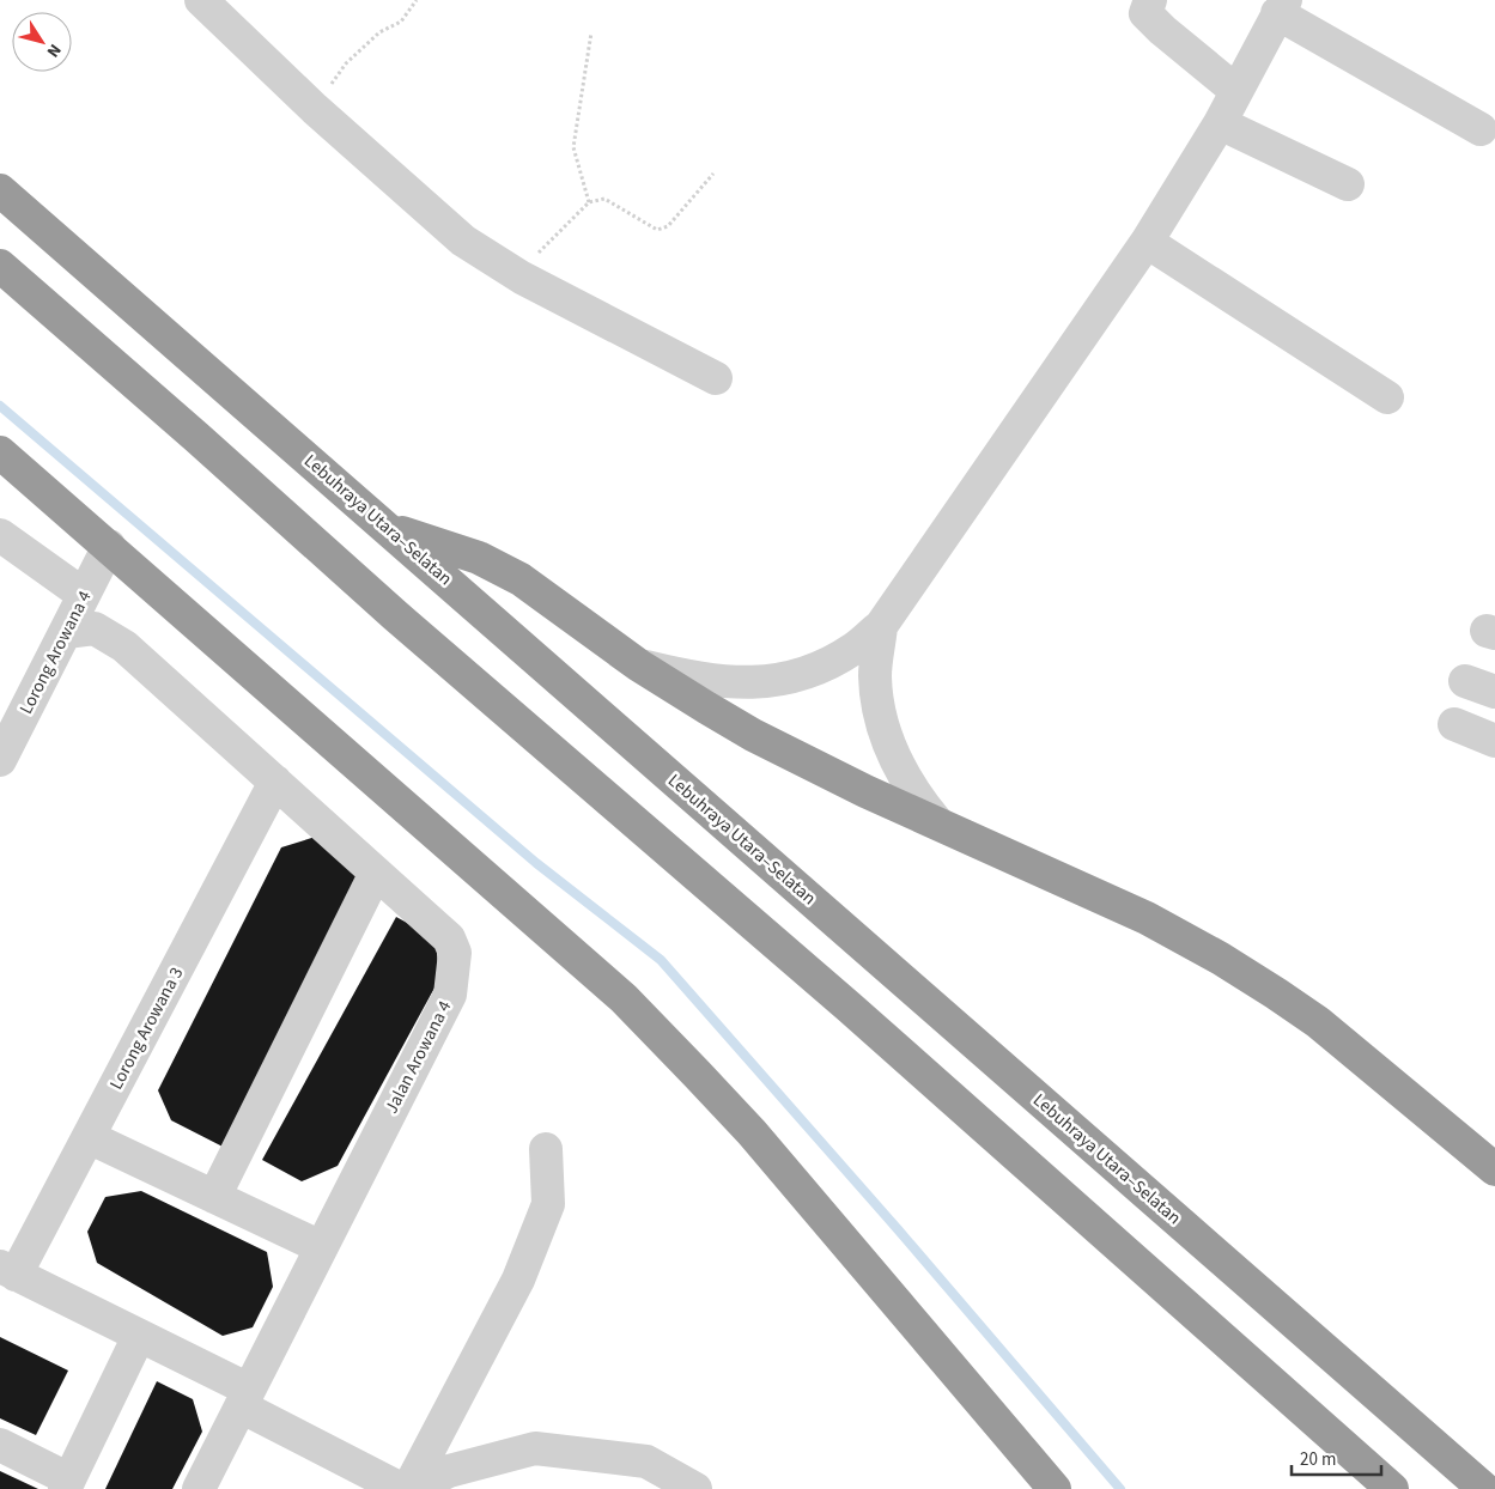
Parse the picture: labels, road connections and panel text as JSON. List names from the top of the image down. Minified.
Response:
{"streets":{"highway":["Lebuhraya Utara–Selatan"],"street":["Lorong Arowana 4","Lorong Arowana 3","Jalan Arowana 4"]},"crossings":[["Lorong Arowana 4","Jalan Arowana 4"],["Lorong Arowana 3","Jalan Arowana 4"]],"scale_bar":"20 m","north":"bottom right"}
